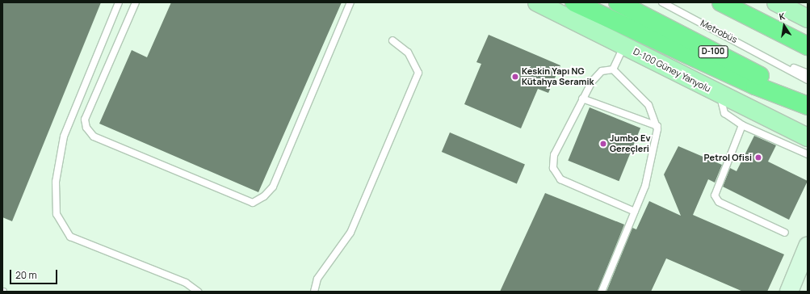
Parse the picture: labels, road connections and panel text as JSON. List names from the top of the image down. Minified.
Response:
{"streets":{"highway":["D-100"],"main road":["D-100 Güney Yanyolu"],"lane":["Metrobüs"]},"places":["Keskin Yapı NG Kütahya Seramik","Jumbo Ev Gereçleri","Petrol Ofisi"],"scale_bar":"20 m","north":"top"}
